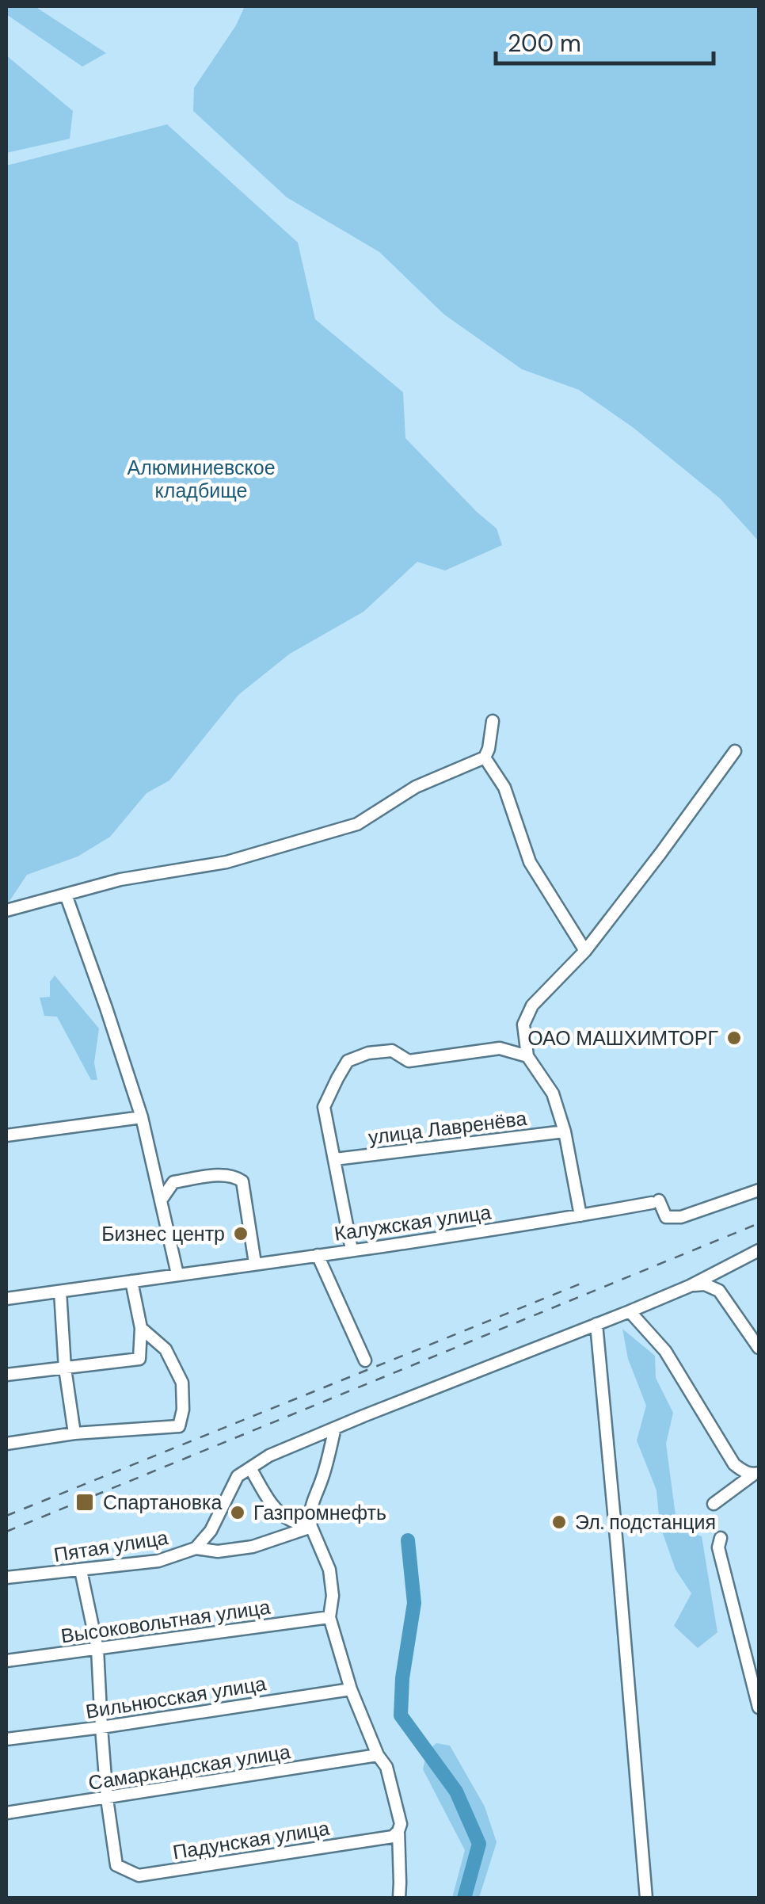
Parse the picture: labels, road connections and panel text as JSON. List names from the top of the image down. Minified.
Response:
{"streets":{"street":["улица Лавренёва","Калужская улица","Пятая улица","Высоковольтная улица","Вильнюсская улица","Самаркандская улица","Падунская улица"]},"crossings":[["Самаркандская улица","Падунская улица"]],"parks":["Алюминиевское кладбище"],"places":{"other":["ОАО МАШХИМТОРГ","Бизнес центр","Газпромнефть","Эл. подстанция"],"transit":["Спартановка"]},"scale_bar":"200 m"}
